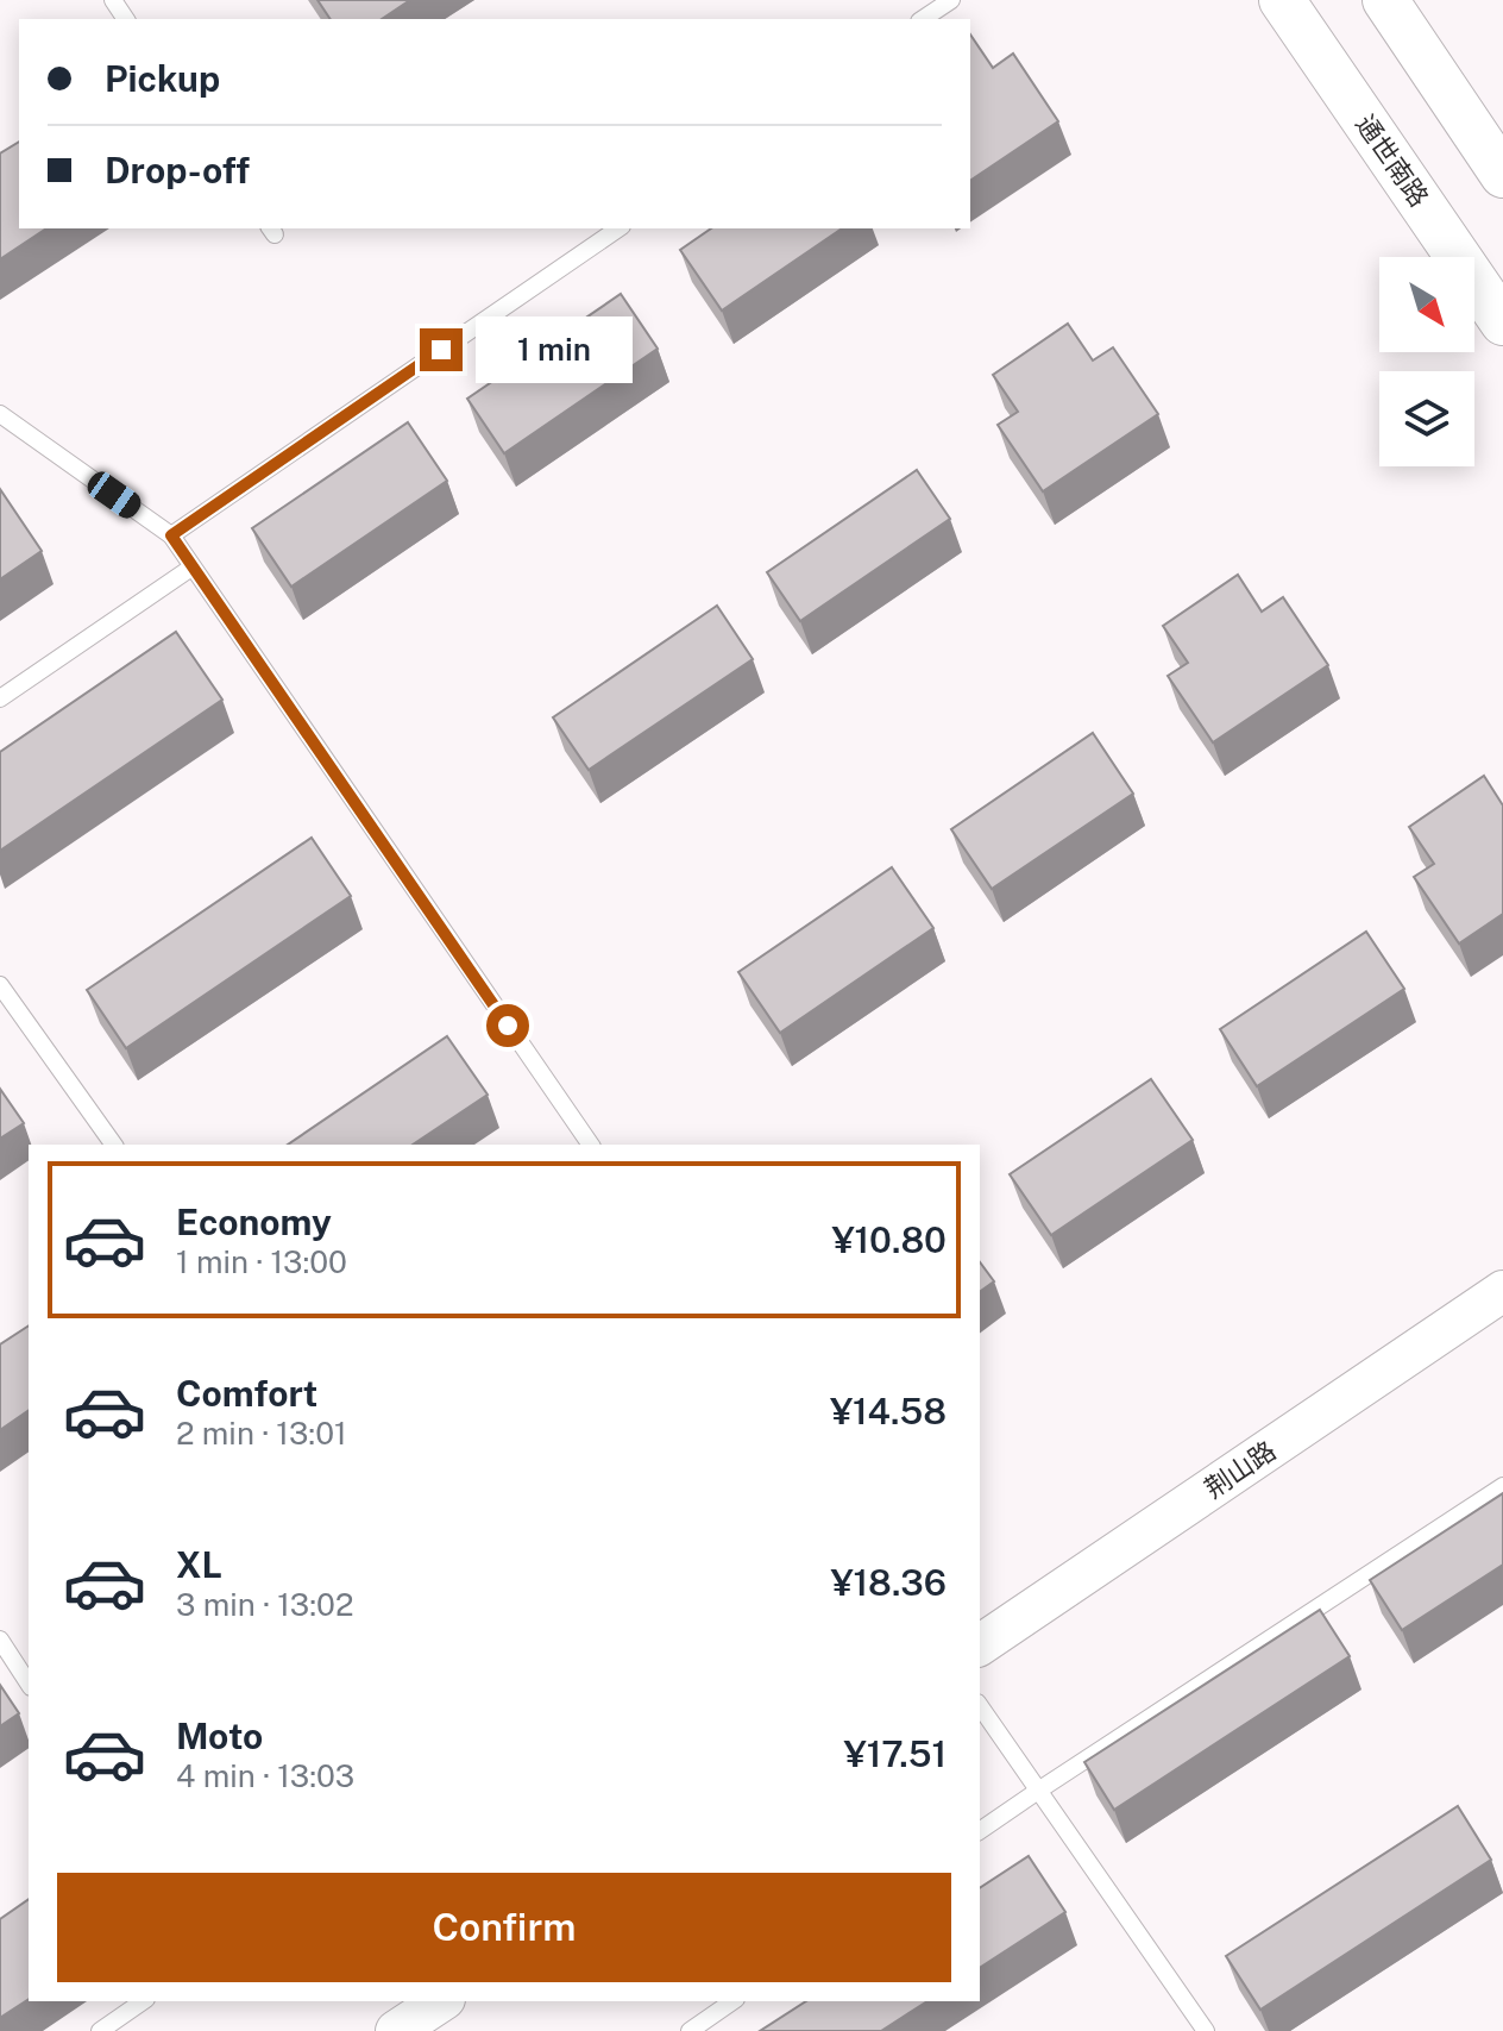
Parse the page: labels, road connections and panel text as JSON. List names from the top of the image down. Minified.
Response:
{"streets":{"main road":["通世南路"],"street":["荆山路"]},"north":"bottom right","page":{"banner":["Pickup","Drop-off"],"bubble":"1 min","list":[{"name":"Economy","note":"1 min · 13:00","value":"¥10.80"},{"name":"Comfort","note":"2 min · 13:01","value":"¥14.58"},{"name":"XL","note":"3 min · 13:02","value":"¥18.36"},{"name":"Moto","note":"4 min · 13:03","value":"¥17.51"}],"buttons":"Confirm"}}
